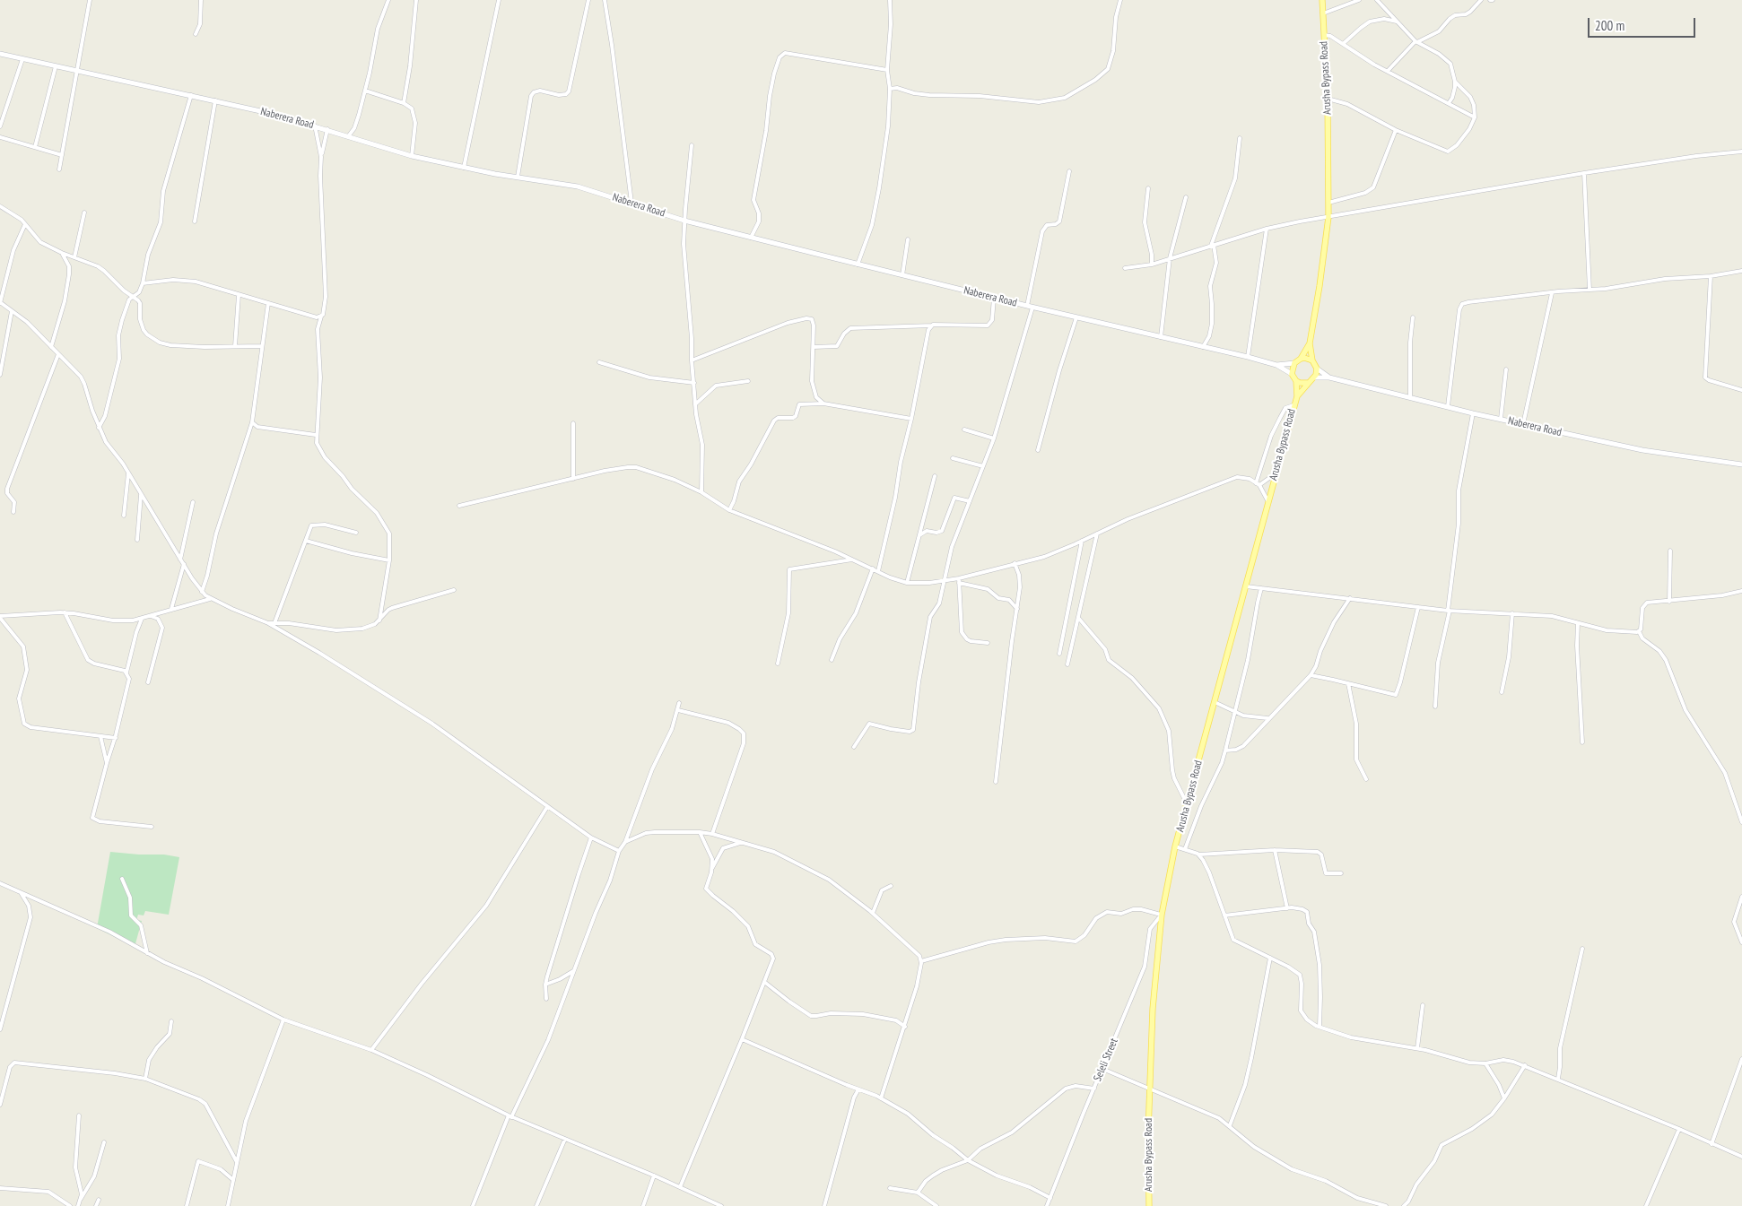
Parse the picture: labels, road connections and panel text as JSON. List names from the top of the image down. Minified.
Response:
{"streets":{"main road":["Arusha Bypass Road"],"street":["Naberera Road","Seleli Street"]},"crossings":[["Arusha Bypass Road","Naberera Road"],["Arusha Bypass Road","Seleli Street"]],"scale_bar":"200 m"}
